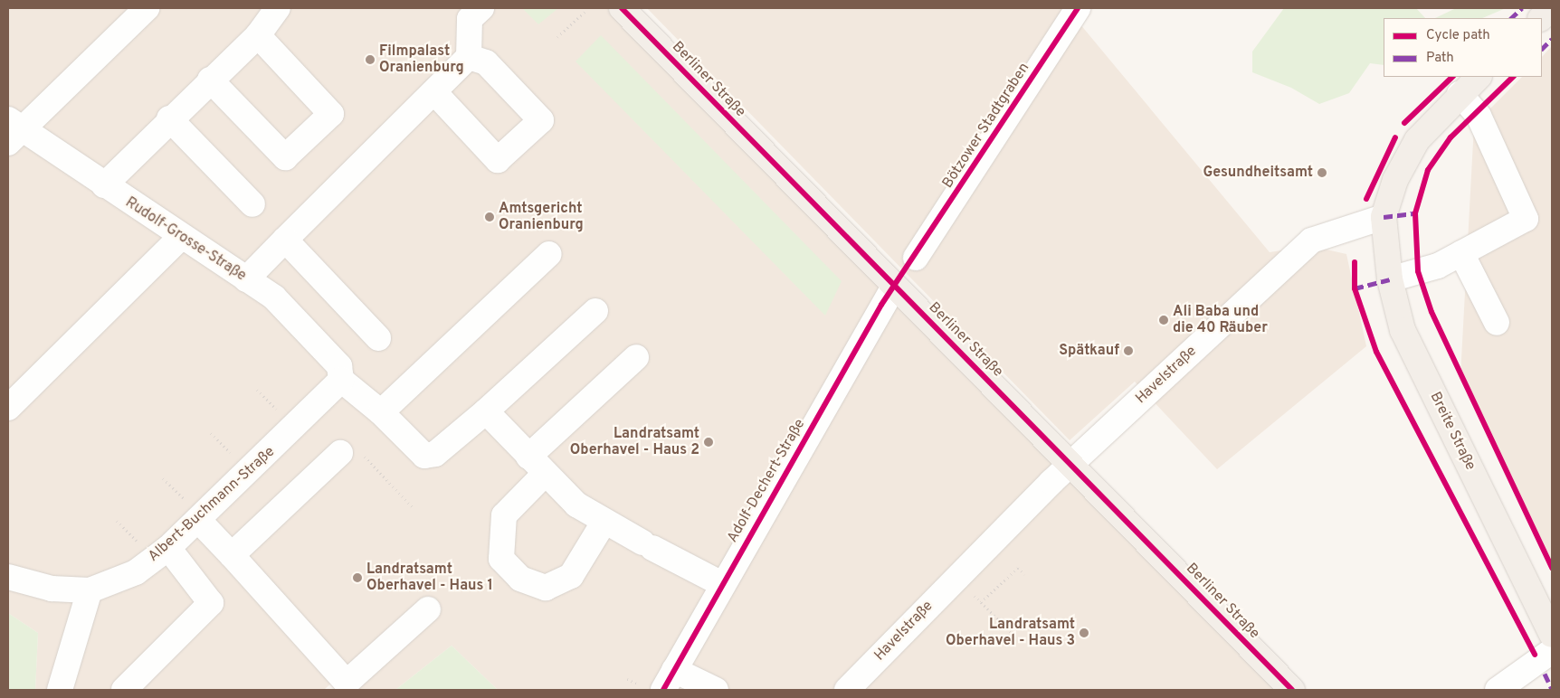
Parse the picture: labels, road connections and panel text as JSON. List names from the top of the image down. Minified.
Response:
{"streets":{"main road":["Berliner Straße","Breite Straße"],"street":["Bötzower Stadtgraben","Rudolf-Grosse-Straße","Havelstraße","Adolf-Dechert-Straße","Albert-Buchmann-Straße"]},"crossings":[["Berliner Straße","Havelstraße"],["Berliner Straße","Adolf-Dechert-Straße"],["Rudolf-Grosse-Straße","Albert-Buchmann-Straße"],["Havelstraße","Breite Straße"]],"places":["Filmpalast Oranienburg","Gesundheitsamt","Amtsgericht Oranienburg","Ali Baba und die 40 Räuber","Spätkauf","Landratsamt Oberhavel - Haus 2","Landratsamt Oberhavel - Haus 1","Landratsamt Oberhavel - Haus 3"],"legend":["Cycle path","Path"]}
